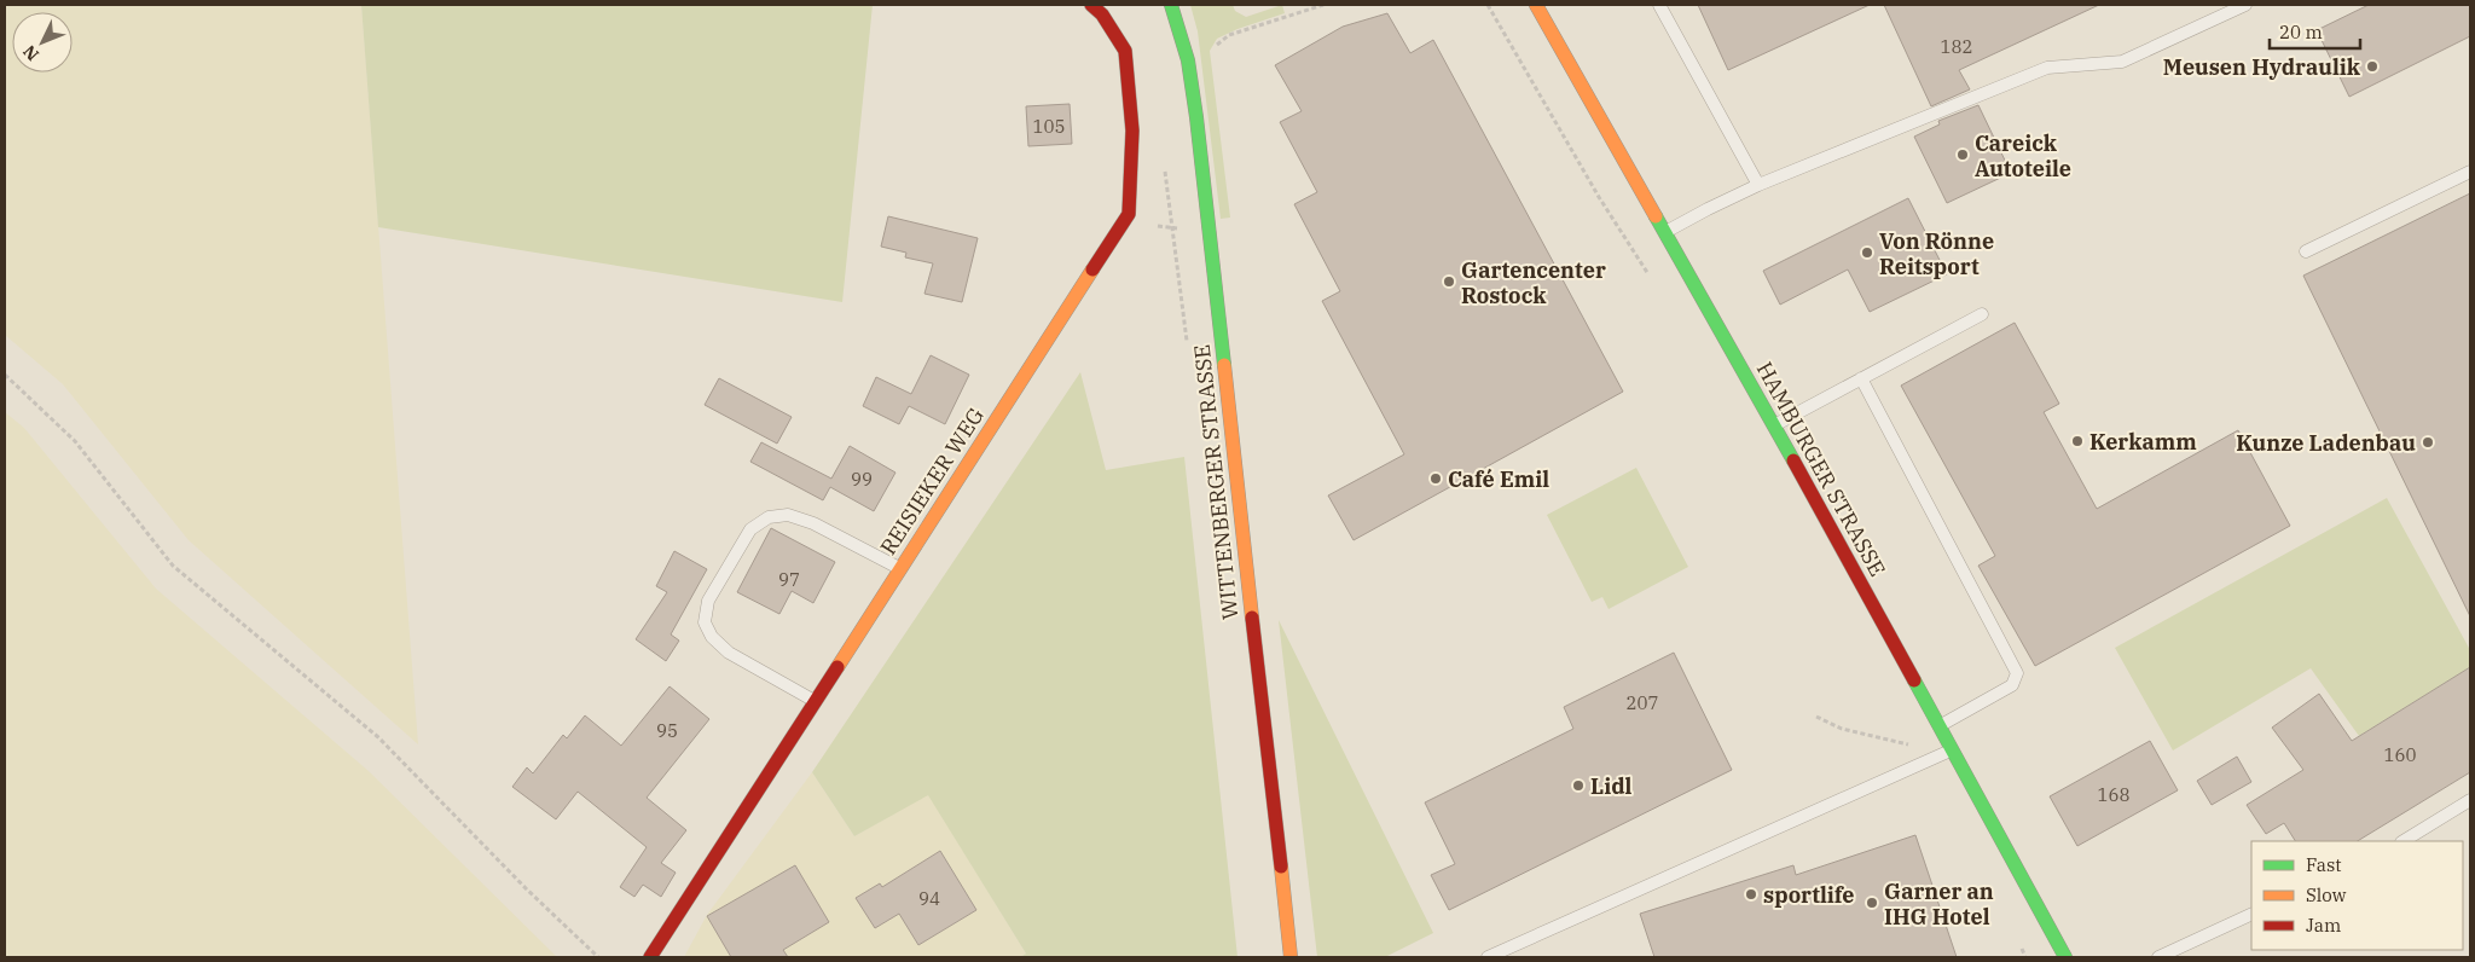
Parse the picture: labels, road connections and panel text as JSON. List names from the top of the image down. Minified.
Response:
{"streets":{"main road":["HAMBURGER STRASSE","REISIEKER WEG","WITTENBERGER STRASSE"]},"places":["Meusen Hydraulik","Careick Autoteile","Von Rönne Reitsport","Gartencenter Rostock","Kerkamm","Kunze Ladenbau","Café Emil","Lidl","sportlife","Garner an IHG Hotel"],"house_numbers":["182","105","99","97","207","95","160","168","94"],"legend":["Fast","Slow","Jam"],"scale_bar":"20 m","north":"bottom left"}
